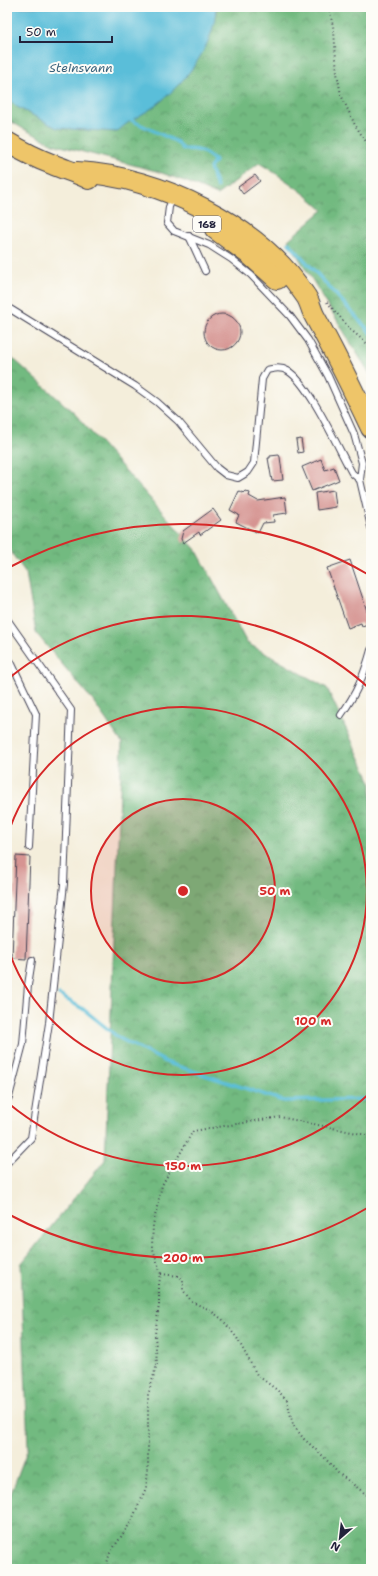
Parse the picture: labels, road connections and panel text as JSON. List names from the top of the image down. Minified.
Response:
{"streets":{"main road":["168"]},"water":["Steinsvann"],"scale_bar":"50 m","north":"bottom left","rings":["50 m","100 m","150 m","200 m"]}
